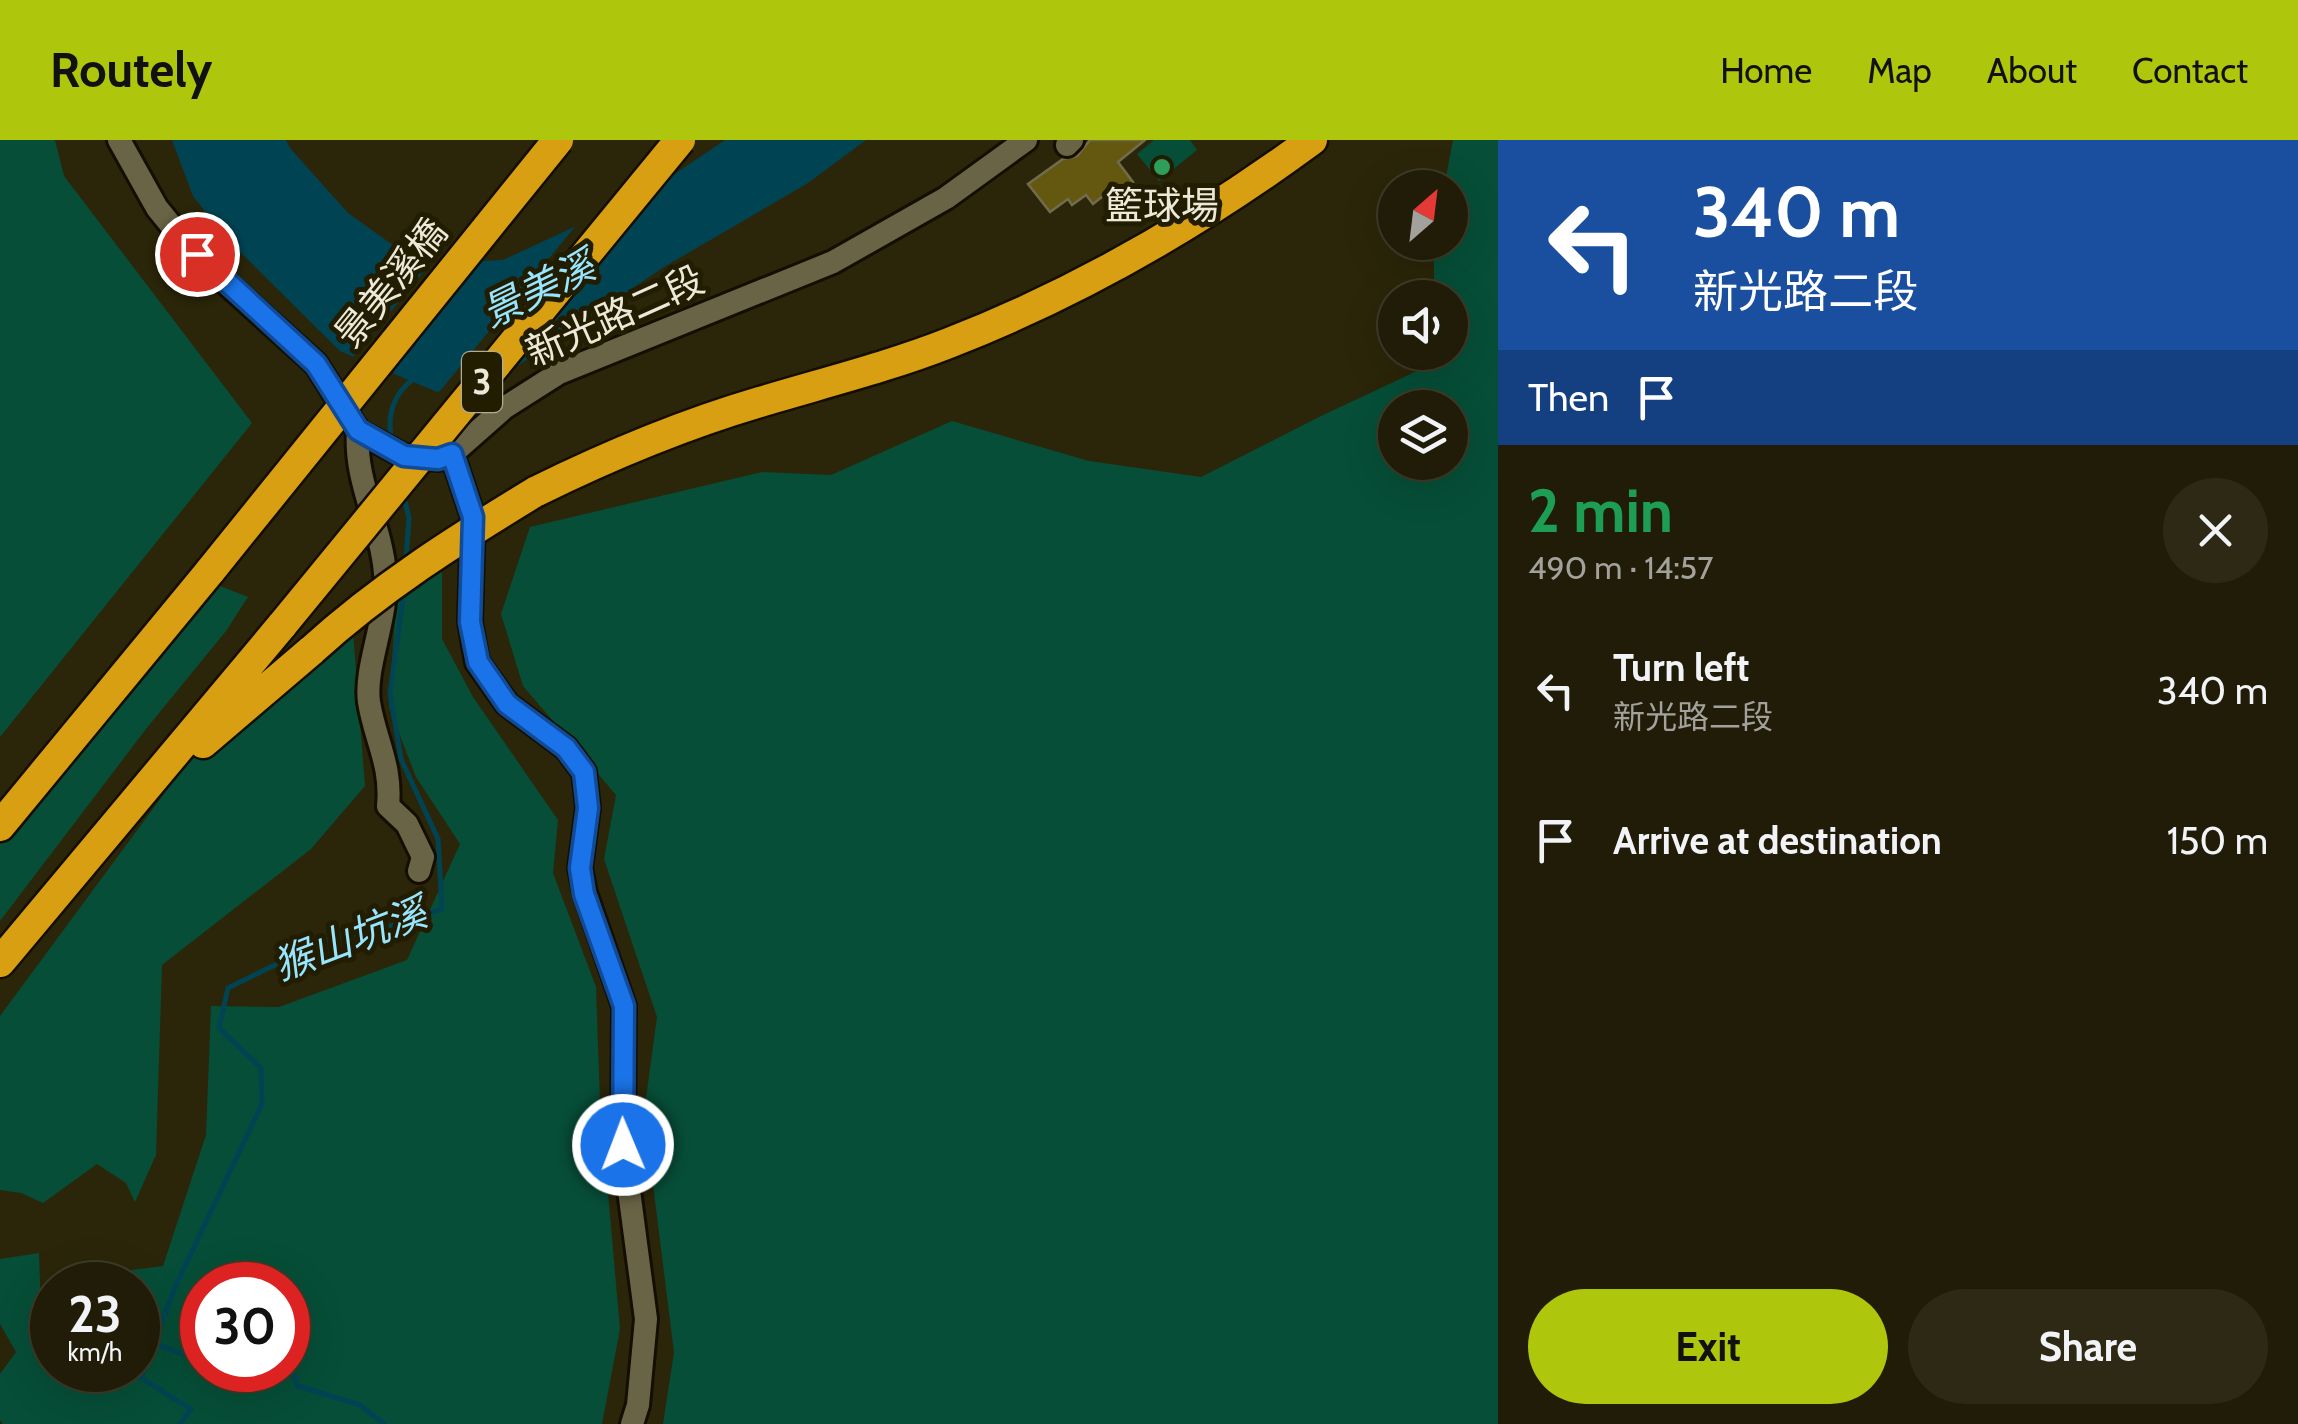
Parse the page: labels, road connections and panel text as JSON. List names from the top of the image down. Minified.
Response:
{"streets":{"highway":["景美溪橋","3"],"street":["新光路二段"]},"water":["景美溪","猴山坑溪"],"places":["籃球場"],"north":"top right","page":{"header":"Routely","nav":["Home","Map","About","Contact"],"turn":["340 m","新光路二段"],"then":"Then","heading":["2 min","490 m · 14:57"],"list":[{"name":"Turn left","note":"新光路二段","value":"340 m"},{"name":"Arrive at destination","value":"150 m"}],"speed":"23 km/h","limit":"30","buttons":["Exit","Share"]}}
